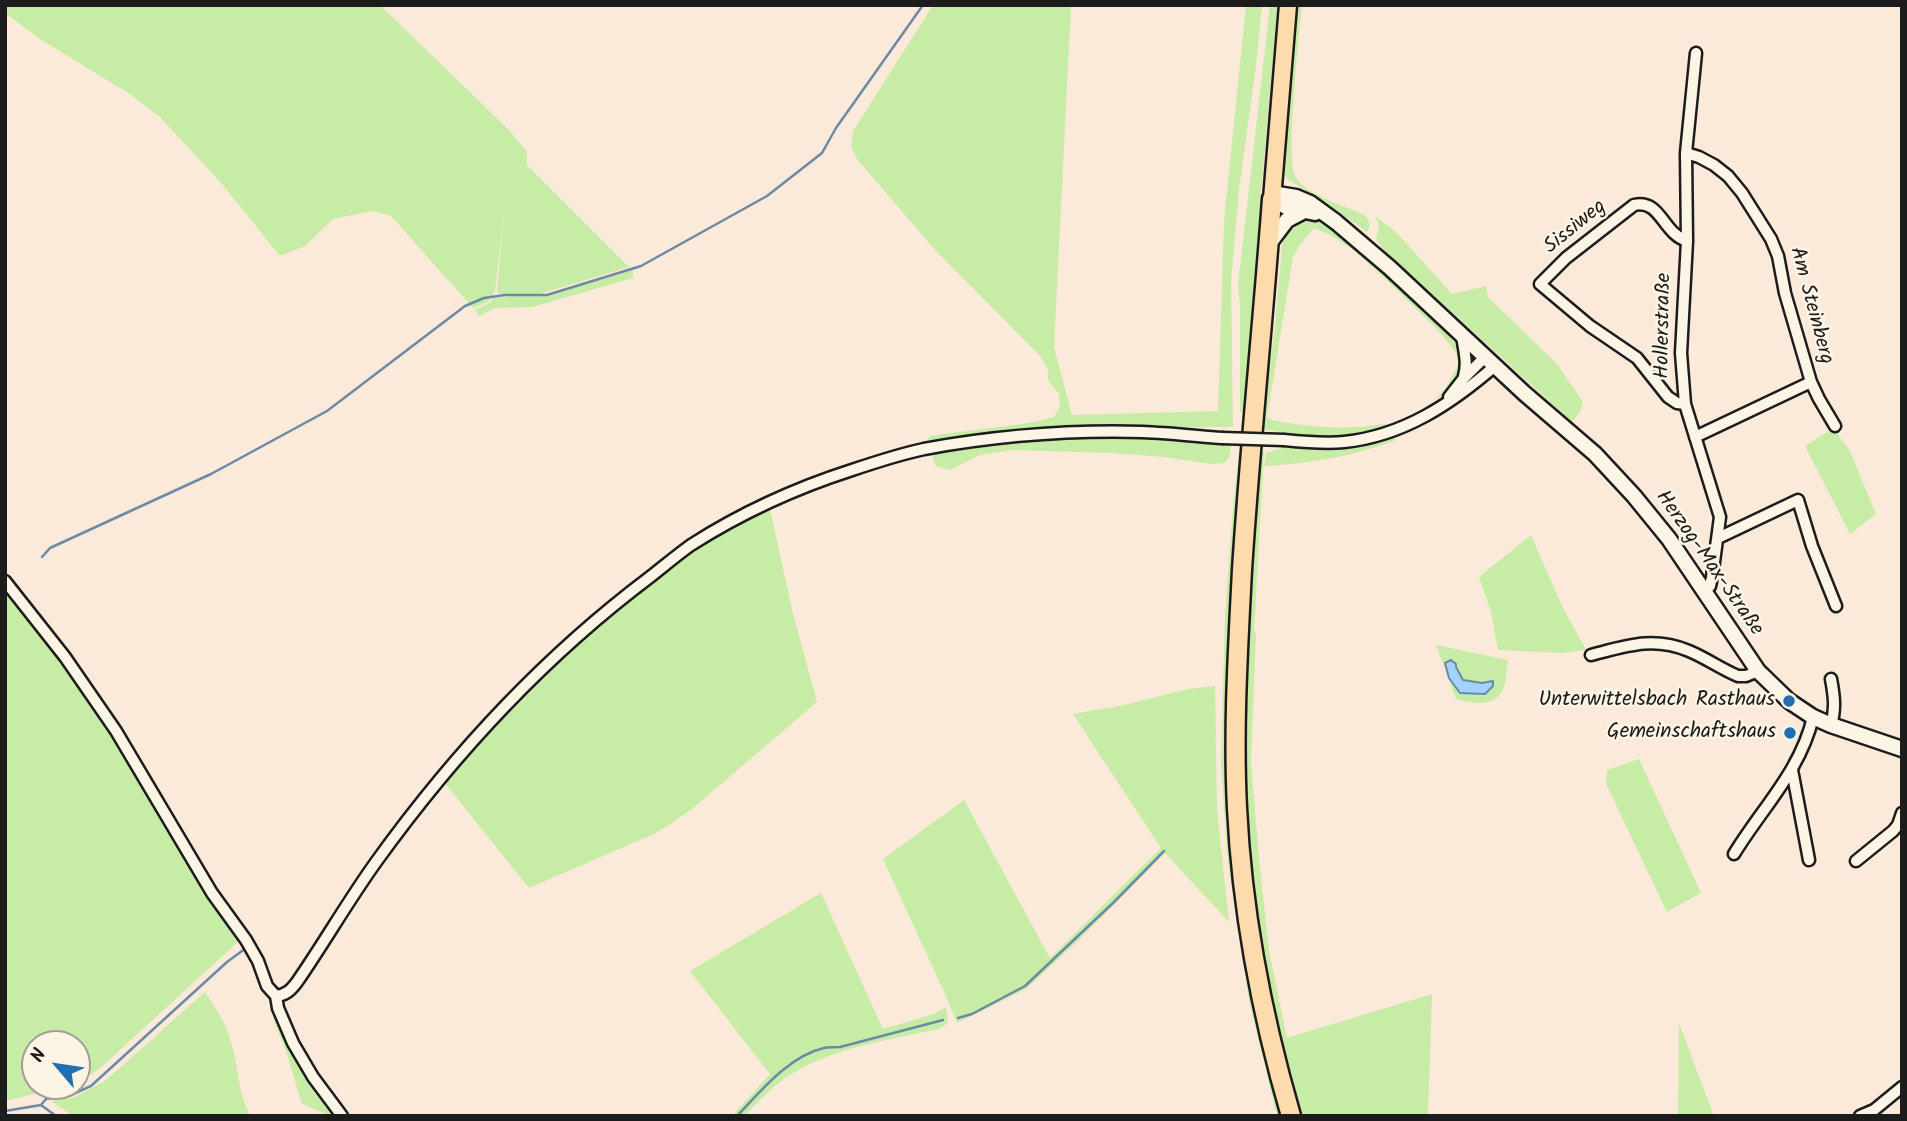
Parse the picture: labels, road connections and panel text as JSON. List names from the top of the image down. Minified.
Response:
{"streets":{"main road":["Herzog-Max-Straße"],"street":["Sissiweg","Am Steinberg","Hollerstraße"]},"crossings":[["Sissiweg","Hollerstraße"],["Am Steinberg","Hollerstraße"],["Hollerstraße","Herzog-Max-Straße"]],"places":["Unterwittelsbach Rasthaus","Gemeinschaftshaus"],"north":"top left"}
